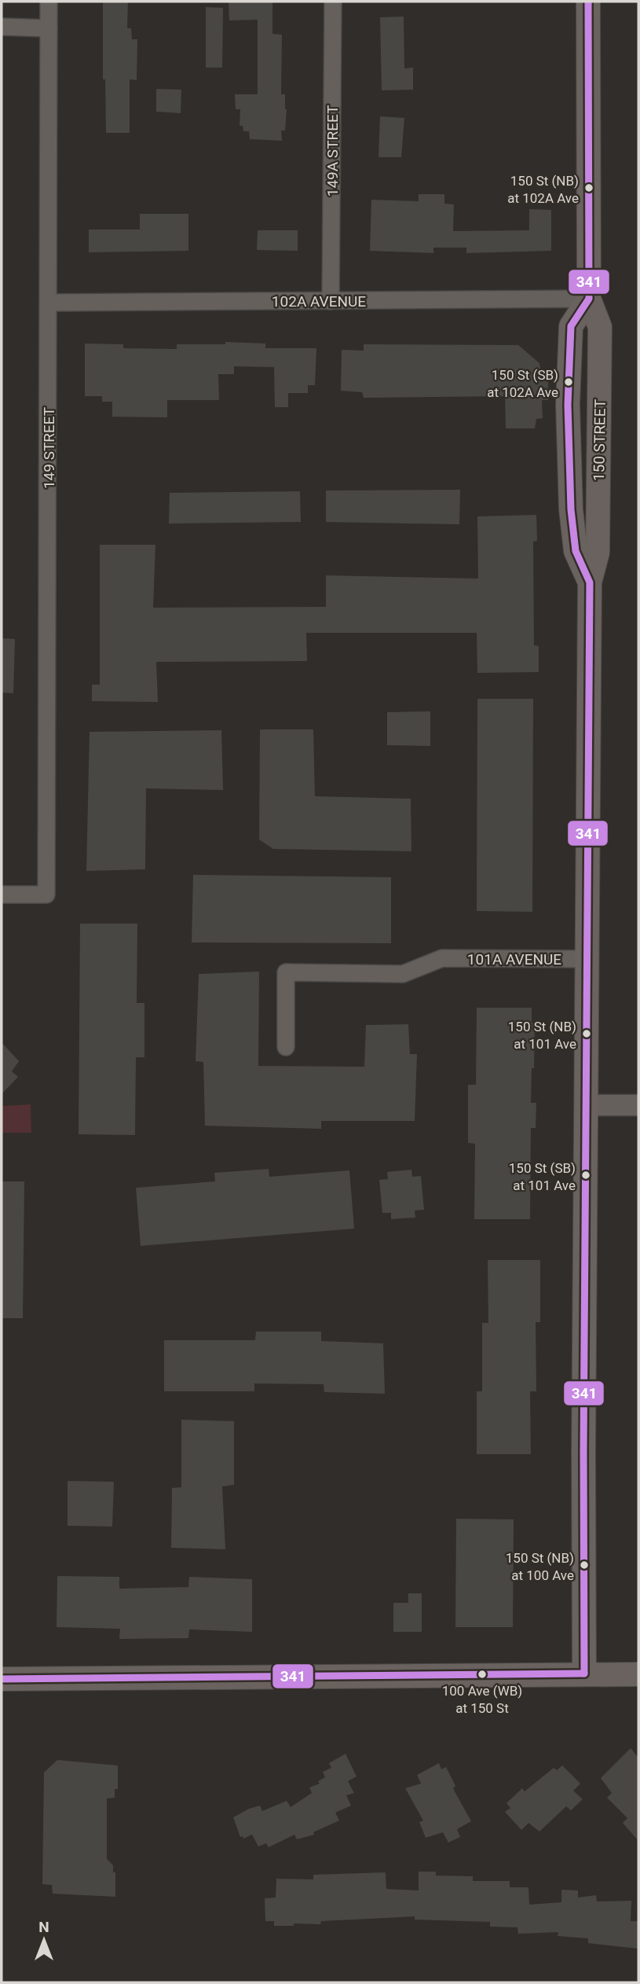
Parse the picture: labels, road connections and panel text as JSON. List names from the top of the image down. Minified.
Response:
{"streets":{"main road":["150 STREET"],"street":["149A STREET","102A AVENUE","149 STREET","101A AVENUE"]},"crossings":[["149A STREET","102A AVENUE"],["102A AVENUE","150 STREET"],["102A AVENUE","149 STREET"],["150 STREET","101A AVENUE"]],"places":["150 St (NB) at 102A Ave","150 St (SB) at 102A Ave","150 St (NB) at 101 Ave","150 St (SB) at 101 Ave","150 St (NB) at 100 Ave","100 Ave (WB) at 150 St"],"lines":["transit line 341"],"north":"top"}
